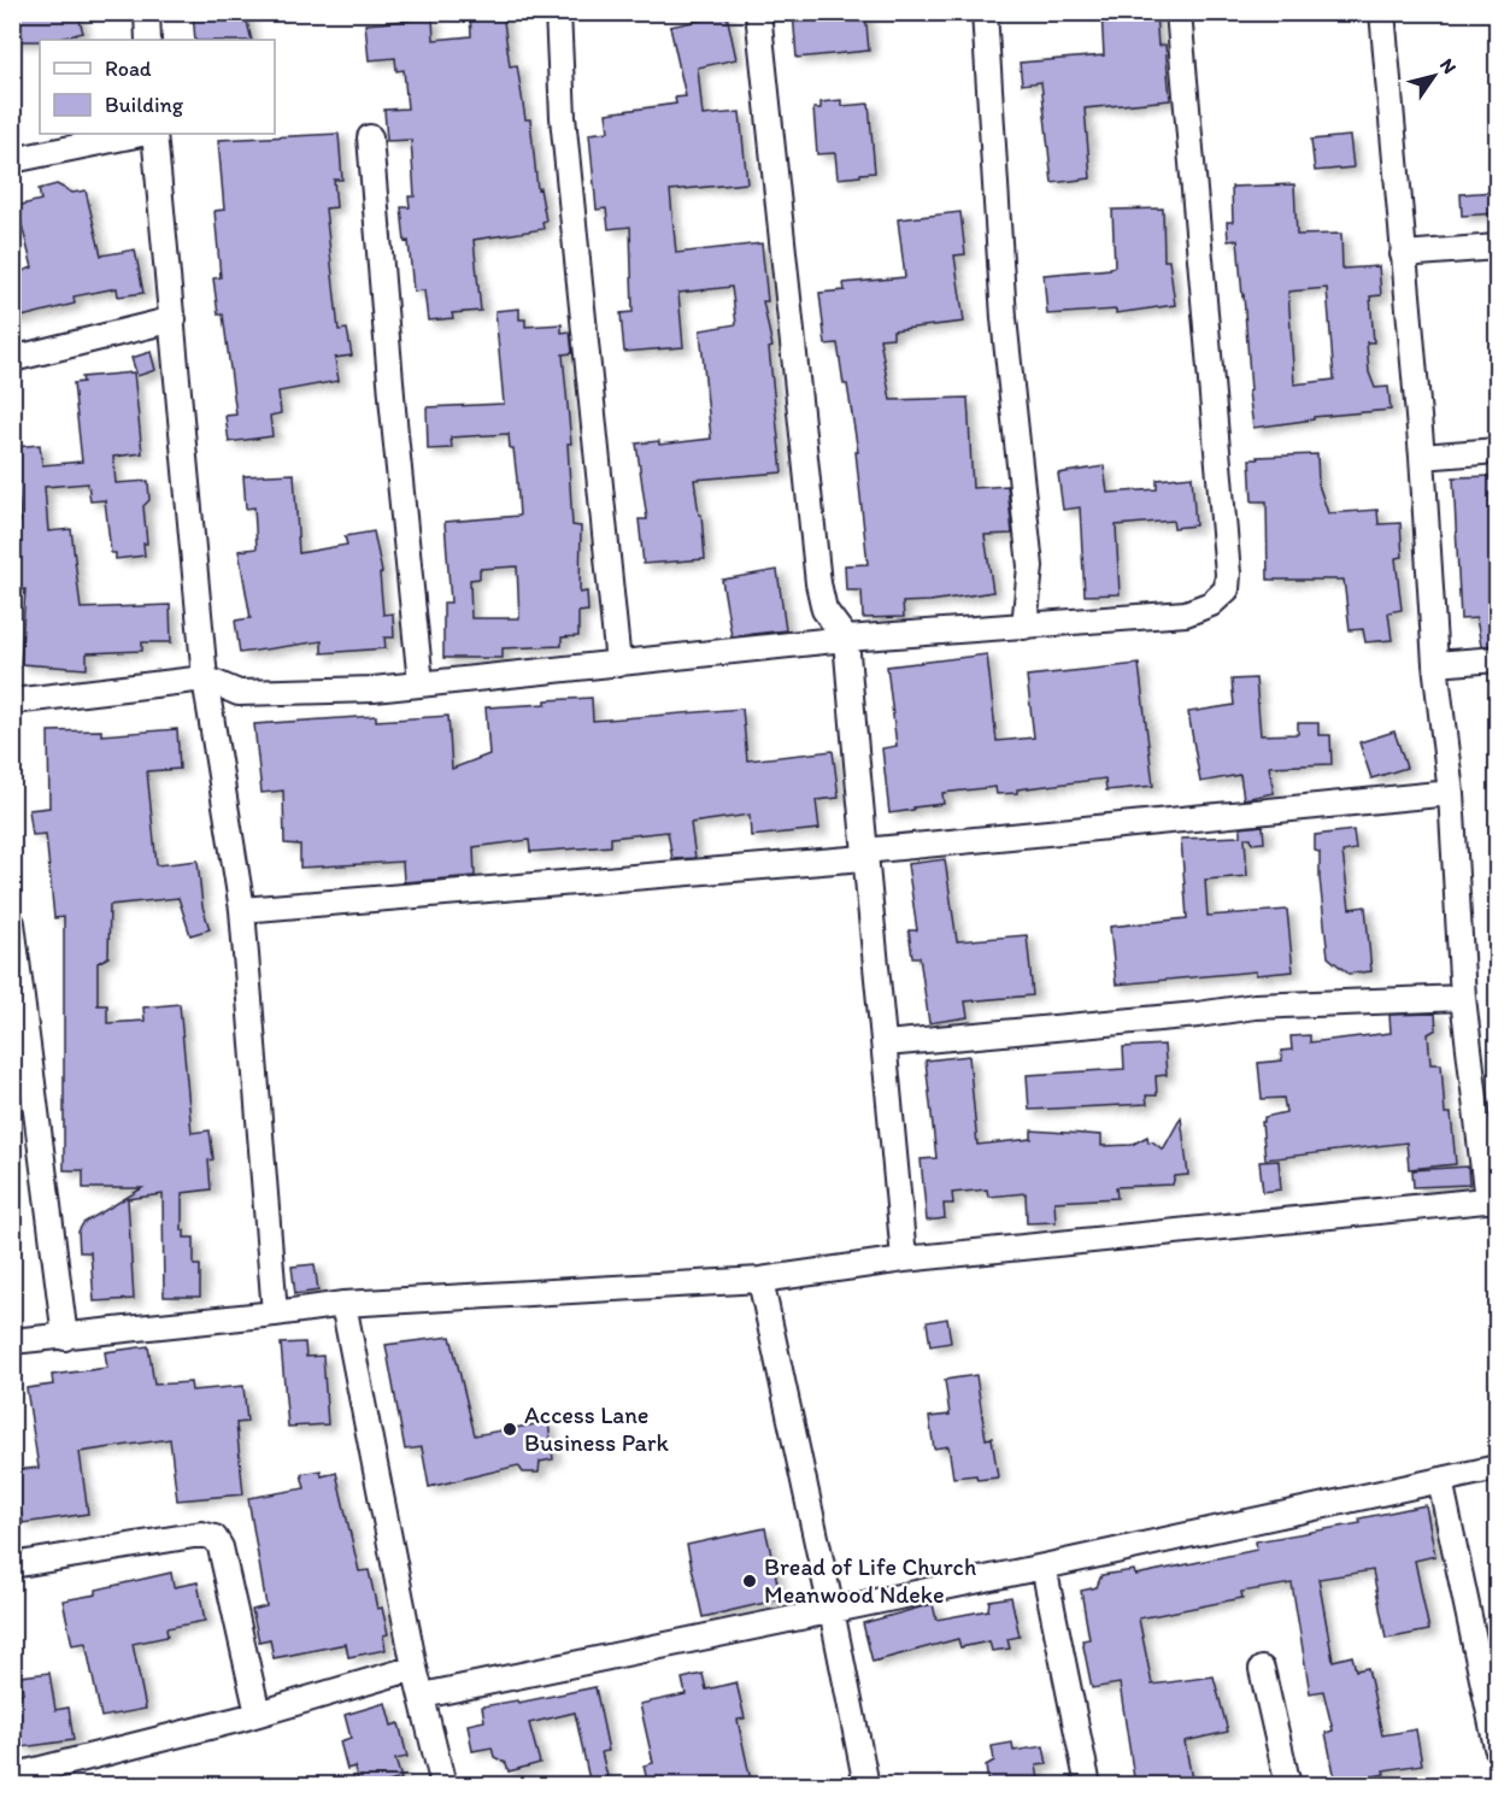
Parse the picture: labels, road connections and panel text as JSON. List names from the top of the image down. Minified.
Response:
{"places":["Access Lane Business Park","Bread of Life Church Meanwood Ndeke"],"legend":["Road","Building"],"north":"top right"}
